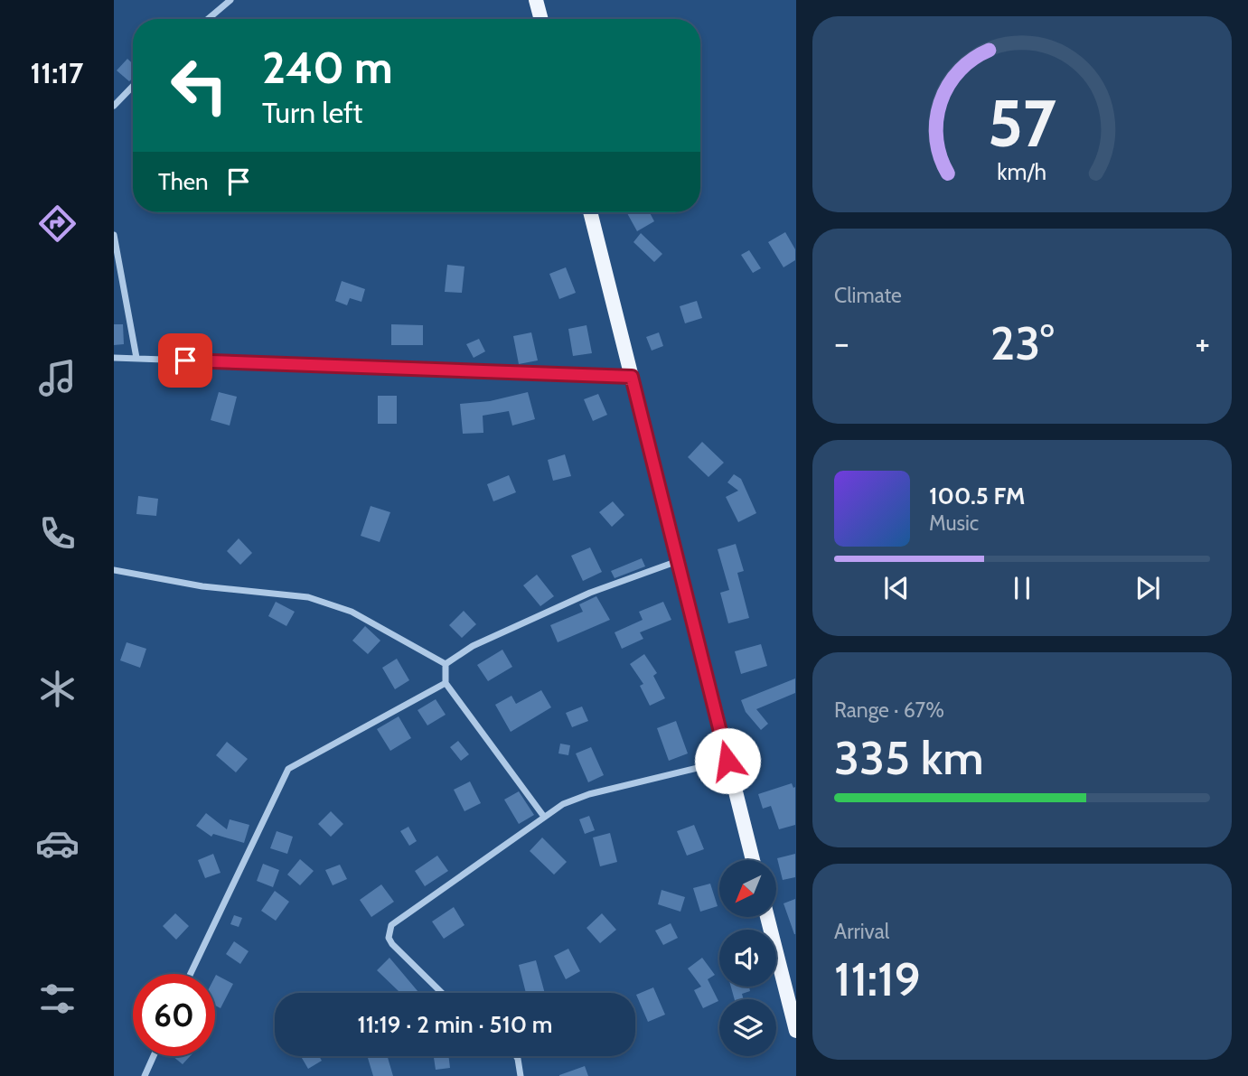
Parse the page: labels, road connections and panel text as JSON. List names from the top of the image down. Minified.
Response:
{"north":"bottom left","page":{"tabs":"11:17","turn":["240 m","Turn left"],"then":"Then","tile":["Climate",["Range · 67%","335 km"],["Arrival","11:19"]],"heat":["−","23°","+"],"song":["100.5 FM","Music"],"limit":"60","trip":"11:19 · 2 min · 510 m","gauge":["57","km/h"]}}
